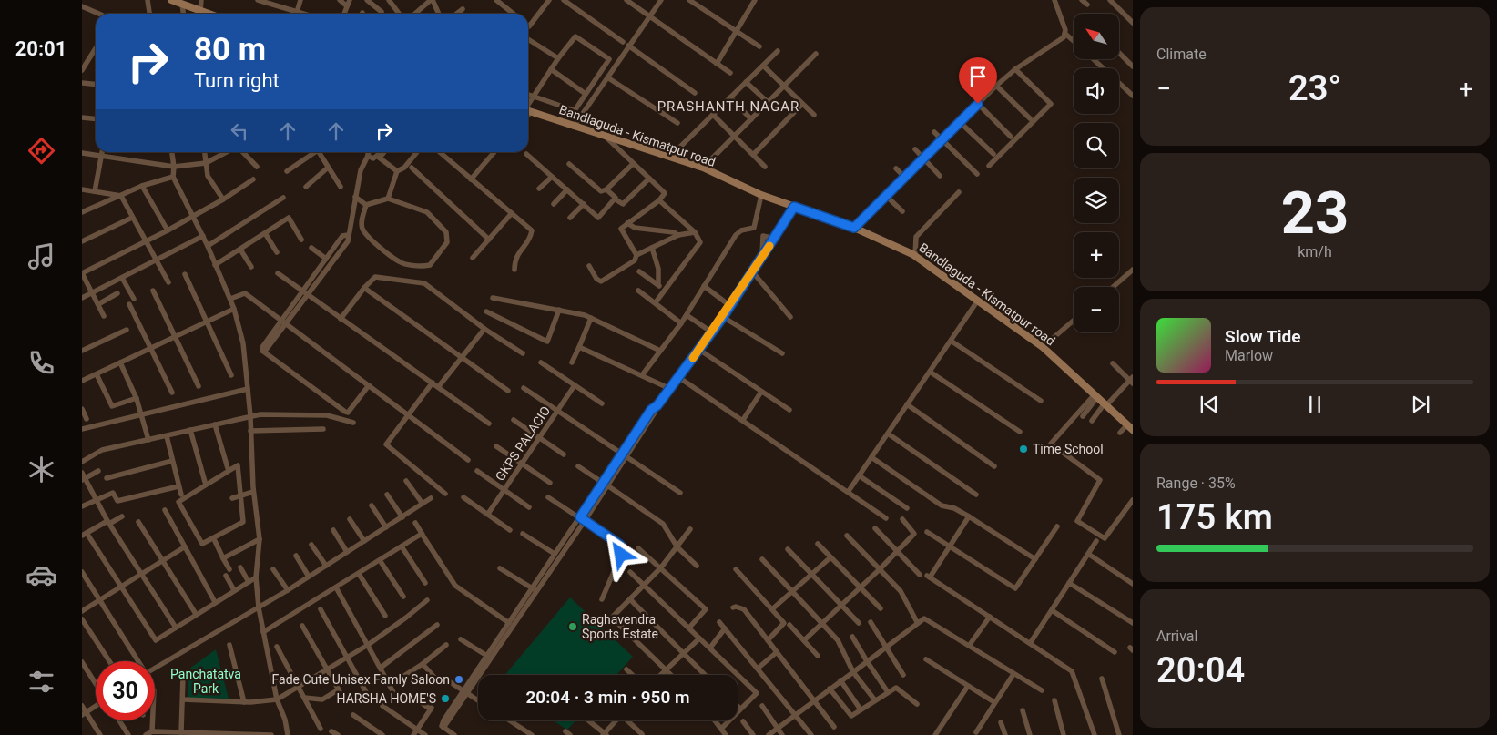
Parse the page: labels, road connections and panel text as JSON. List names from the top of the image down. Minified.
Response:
{"streets":{"street":["Bandlaguda - Kismatpur road","GKPS PALACIO"]},"districts":["PRASHANTH NAGAR"],"parks":["Panchatatva Park"],"places":["Time School","Raghavendra Sports Estate","Fade Cute Unisex Famly Saloon","HARSHA HOME'S"],"north":"top left","page":{"tabs":"20:01","tile":["Climate",["23","km/h"],["Range · 35%","175 km"],["Arrival","20:04"]],"map_buttons":["+","−"],"turn":["80 m","Turn right"],"heat":["−","23°","+"],"song":["Slow Tide","Marlow"],"limit":"30","trip":"20:04 · 3 min · 950 m"}}
